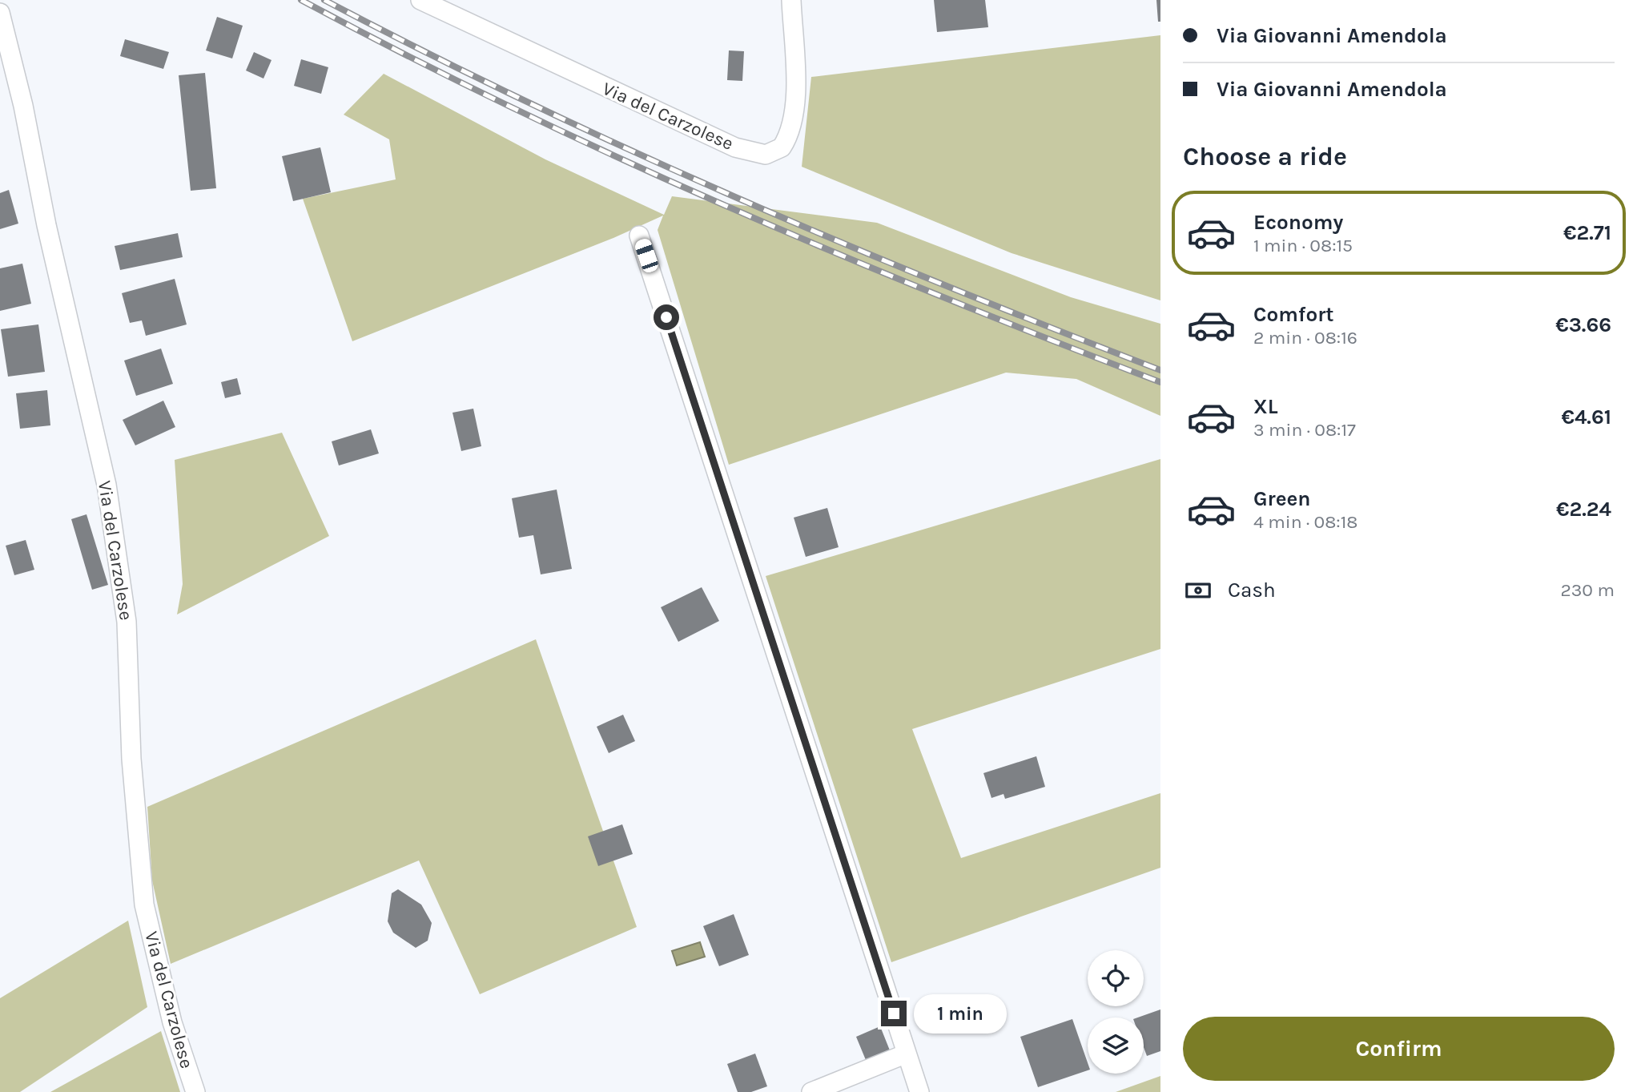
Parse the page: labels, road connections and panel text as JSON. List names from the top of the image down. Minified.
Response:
{"streets":{"street":["Via del Carzolese"]},"page":{"banner":["Via Giovanni Amendola","Via Giovanni Amendola"],"heading":"Choose a ride","list":[{"name":"Economy","note":"1 min · 08:15","value":"€2.71"},{"name":"Comfort","note":"2 min · 08:16","value":"€3.66"},{"name":"XL","note":"3 min · 08:17","value":"€4.61"},{"name":"Green","note":"4 min · 08:18","value":"€2.24"}],"pay":["Cash","230 m"],"bubble":"1 min","buttons":"Confirm"}}
